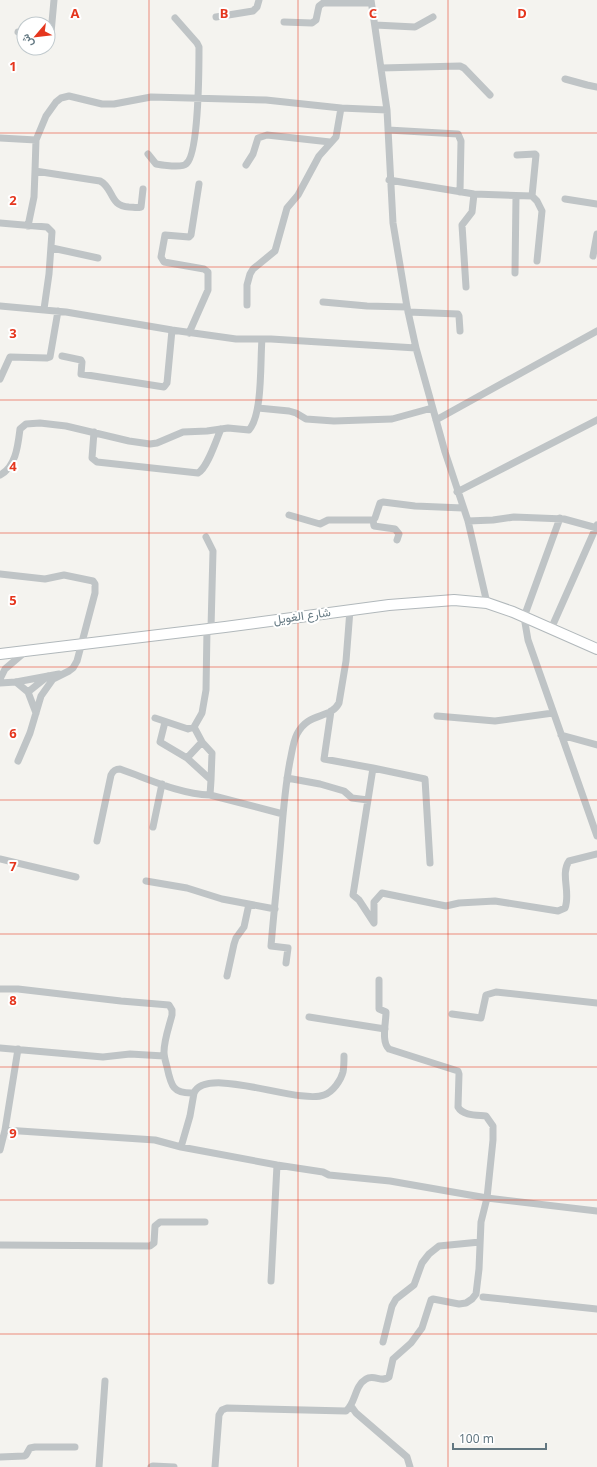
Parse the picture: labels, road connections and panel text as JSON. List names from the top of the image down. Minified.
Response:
{"streets":{"street":["شارع الغويل"]},"scale_bar":"100 m","north":"bottom left","grid":{"columns":["A","B","C","D"],"rows":["1","2","3","4","5","6","7","8","9"]}}
